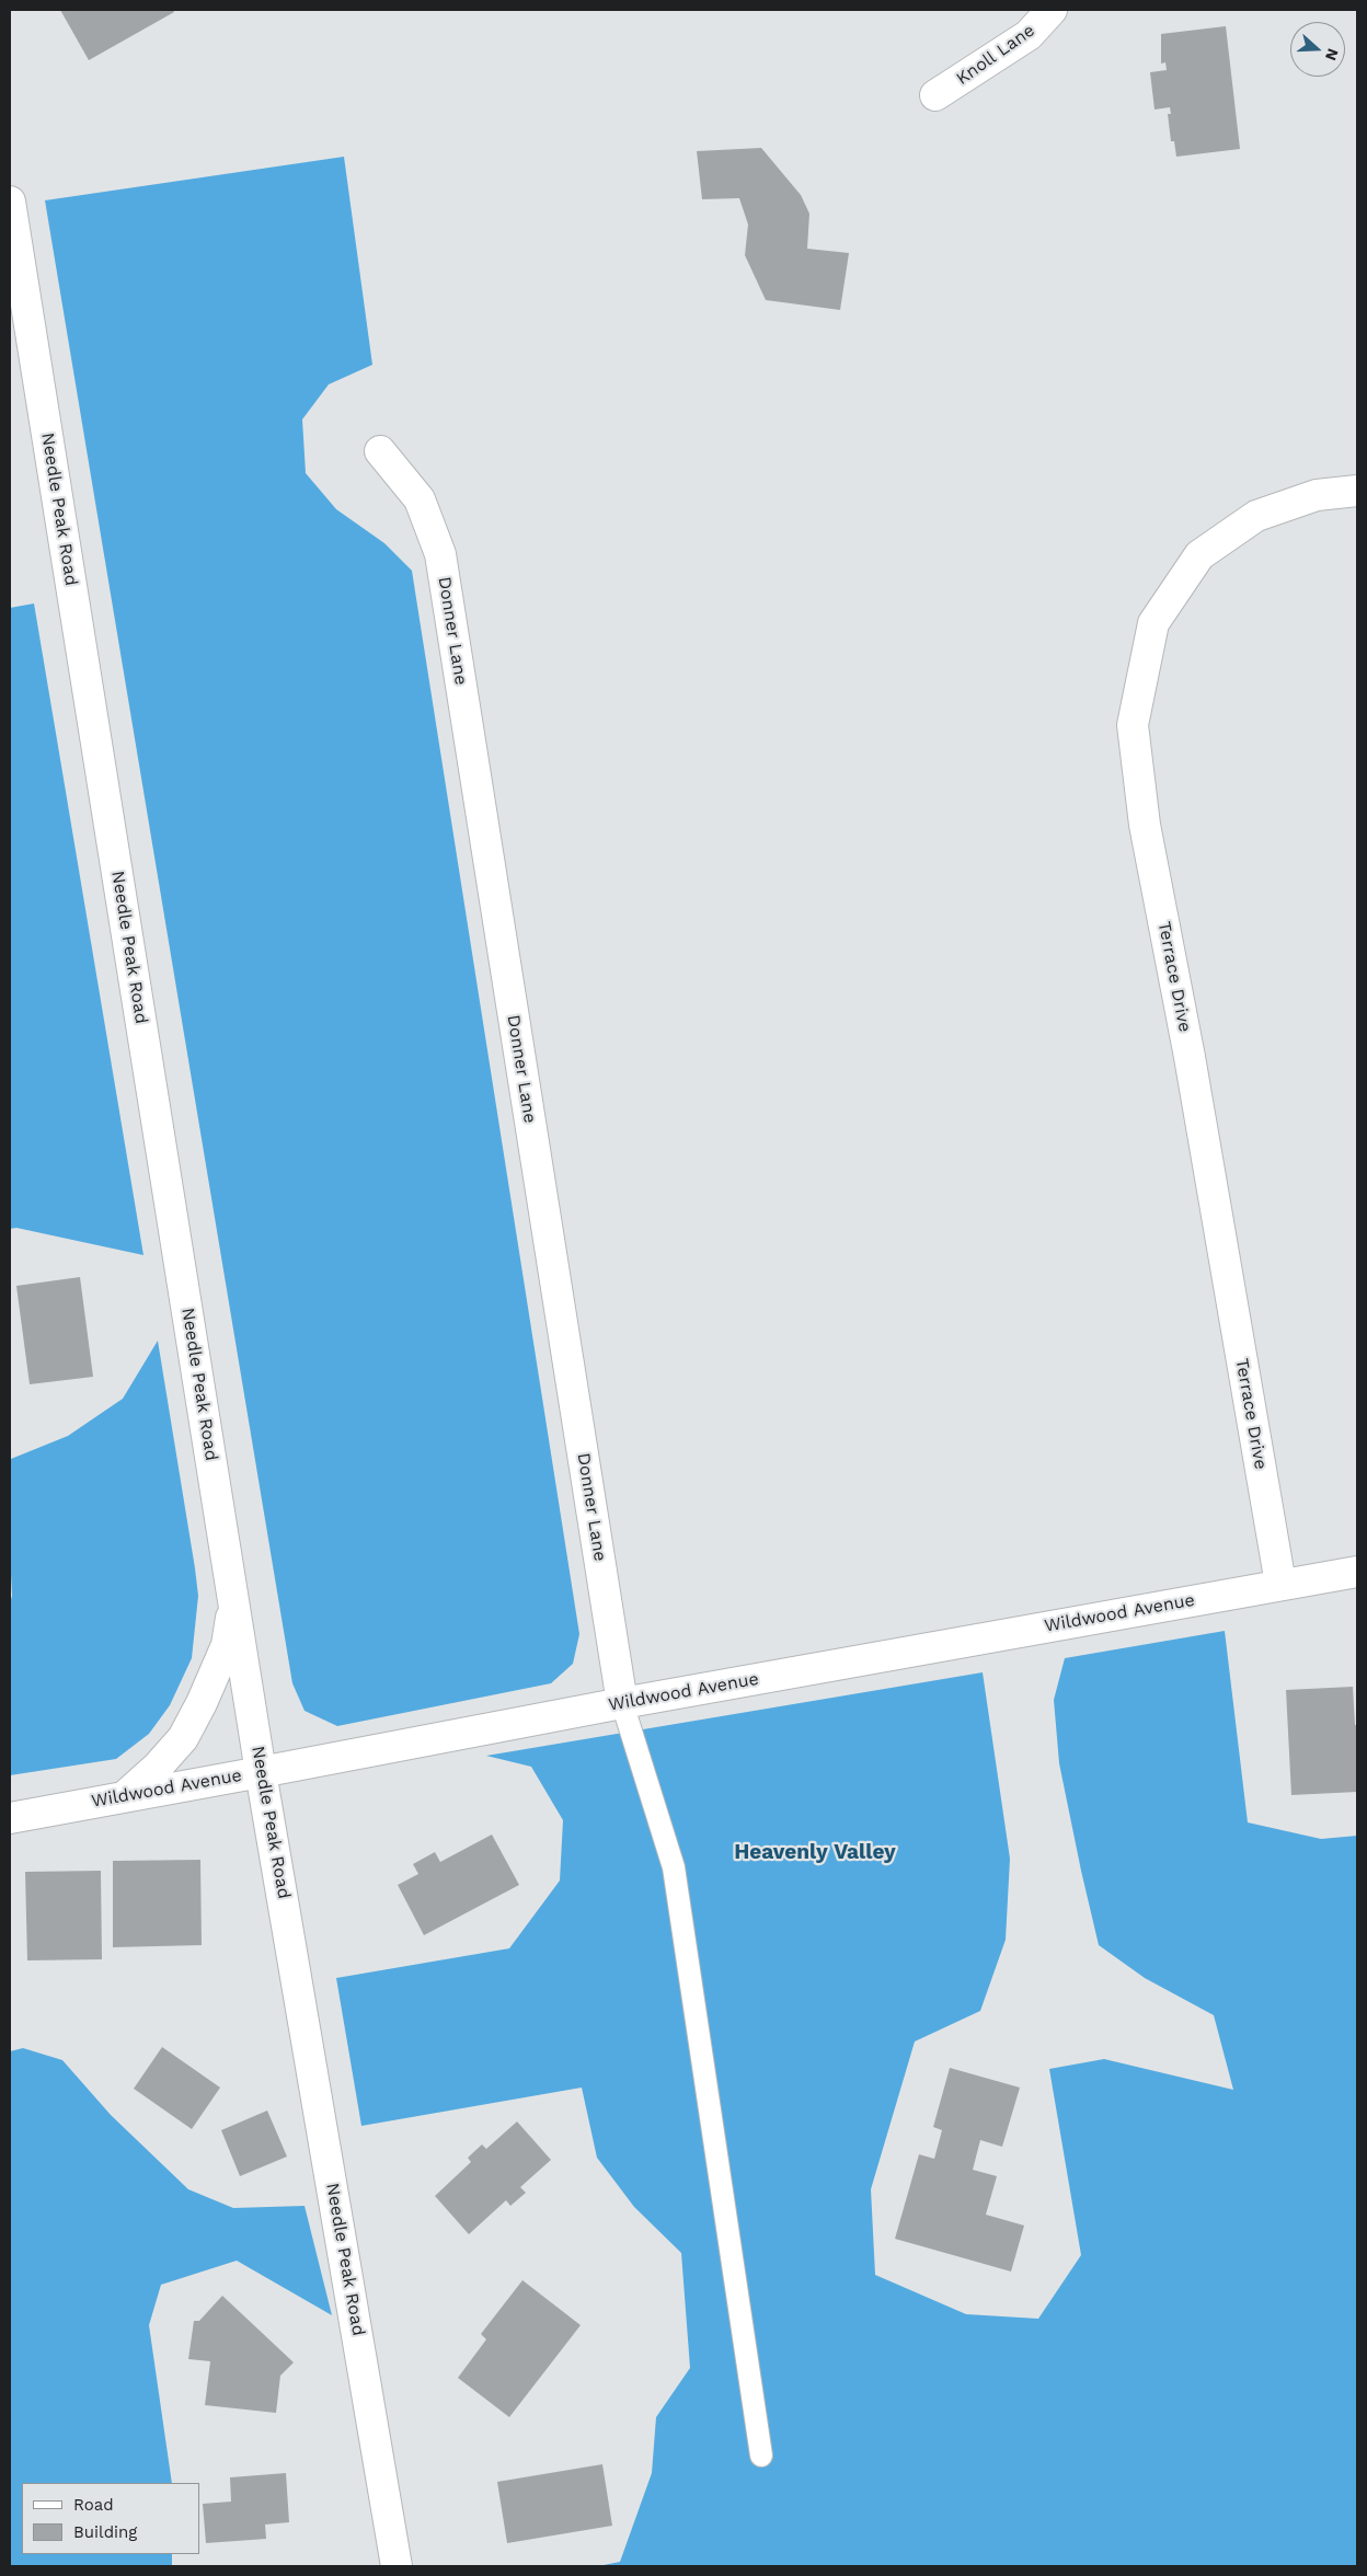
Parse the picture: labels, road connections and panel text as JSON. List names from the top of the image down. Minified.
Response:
{"streets":{"street":["Knoll Lane","Needle Peak Road","Donner Lane","Terrace Drive","Wildwood Avenue"]},"crossings":[["Needle Peak Road","Wildwood Avenue"],["Donner Lane","Wildwood Avenue"],["Terrace Drive","Wildwood Avenue"]],"districts":["Heavenly Valley"],"legend":["Road","Building"],"north":"right"}
